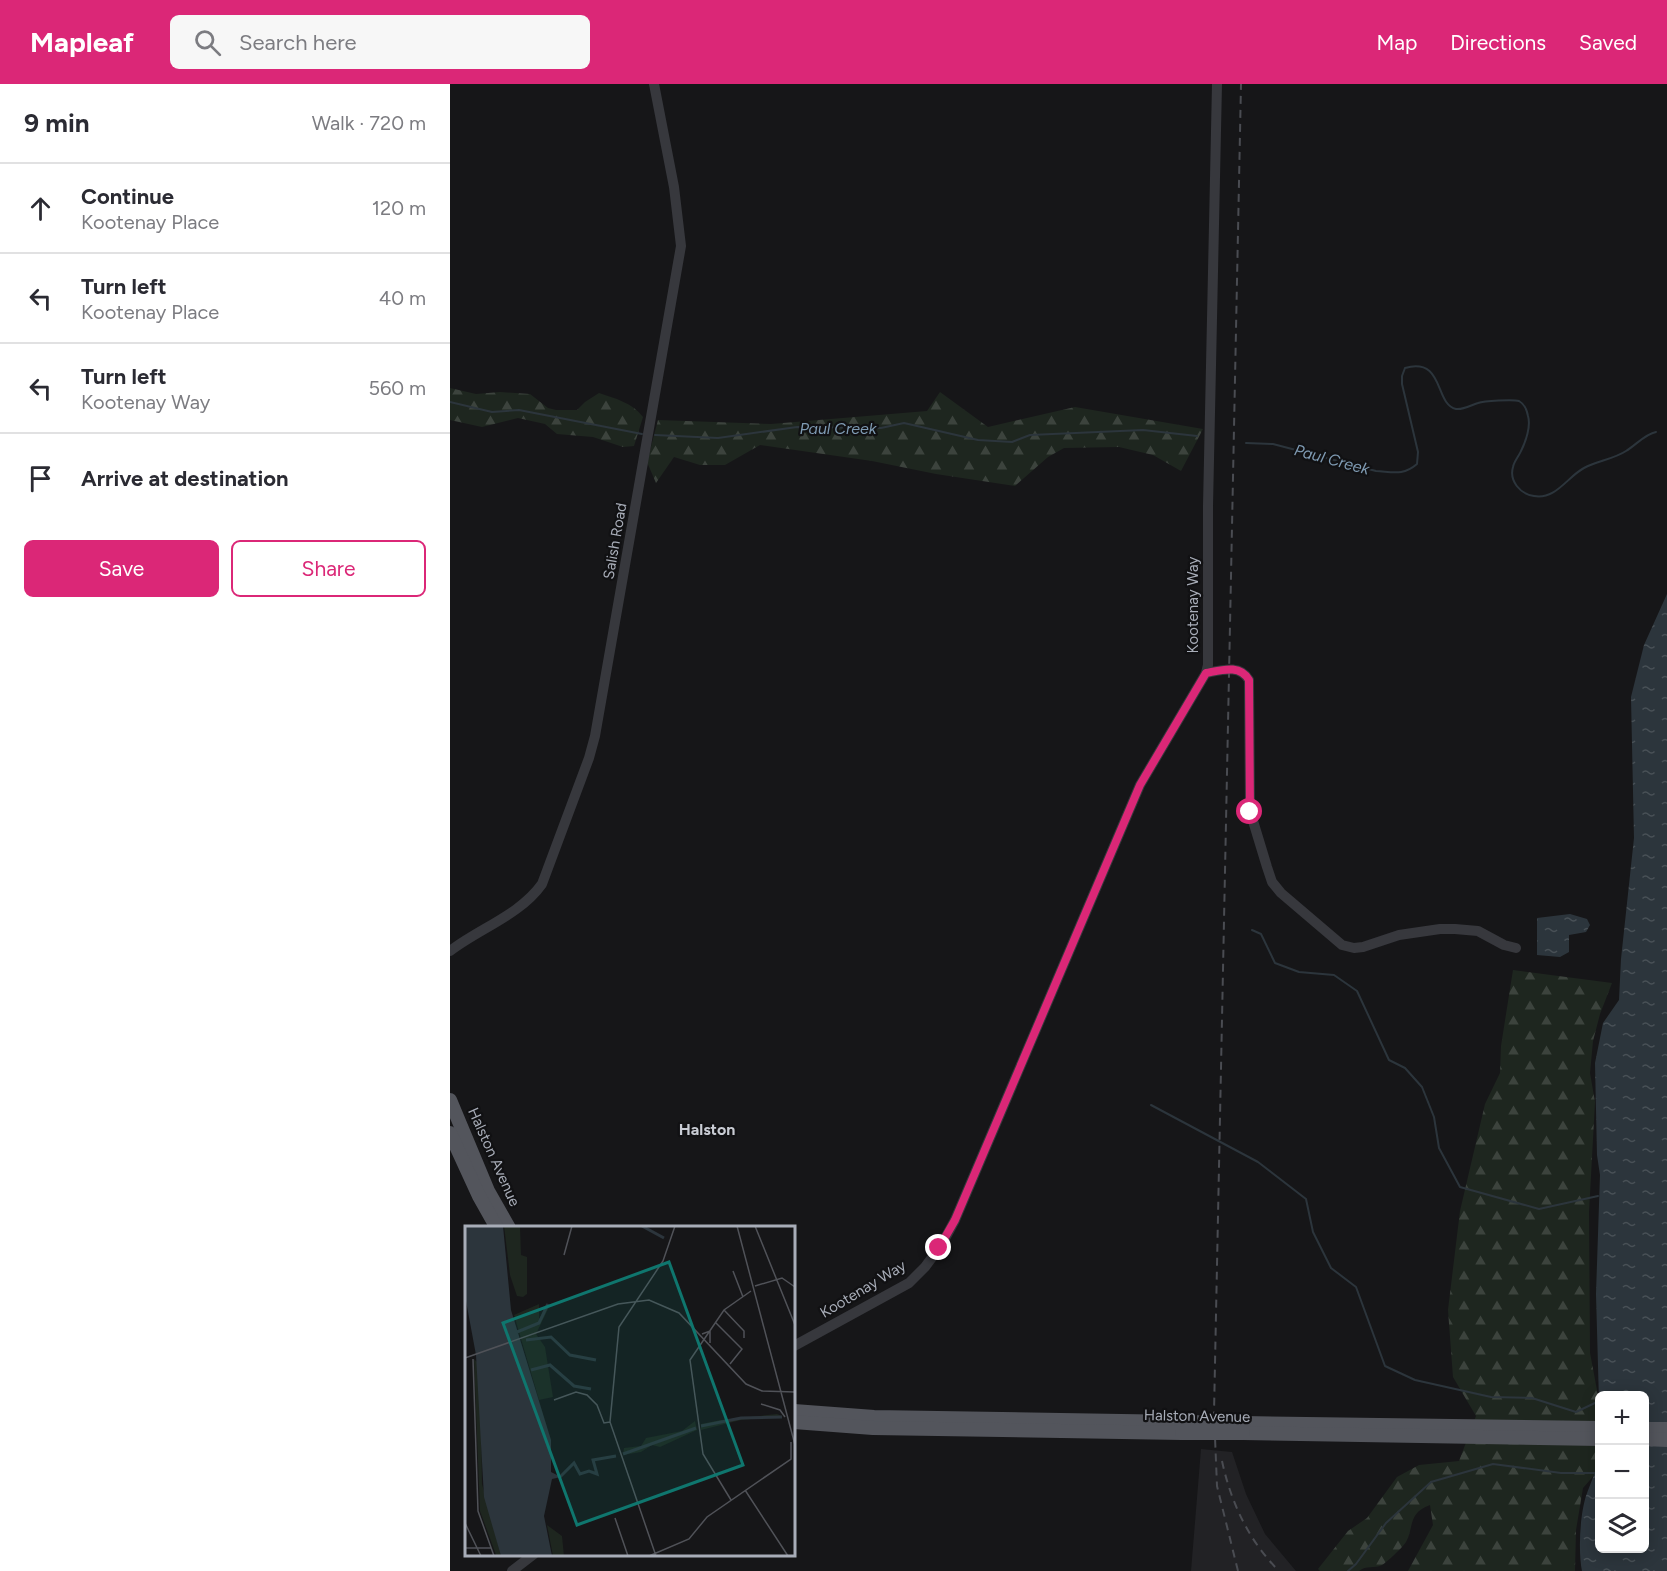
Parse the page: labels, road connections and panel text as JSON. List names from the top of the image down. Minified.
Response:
{"streets":{"main road":["Halston Avenue"],"street":["Salish Road","Kootenay Way"]},"districts":["Halston"],"water":["Paul Creek"],"page":{"header":"Mapleaf","search":"Search here","nav":["Map","Directions","Saved"],"heading":["9 min","Walk · 720 m"],"list":[["Continue","Kootenay Place","120 m"],["Turn left","Kootenay Place","40 m"],["Turn left","Kootenay Way","560 m"],"Arrive at destination"],"buttons":["Save","Share"],"map_buttons":["+","−"]}}
